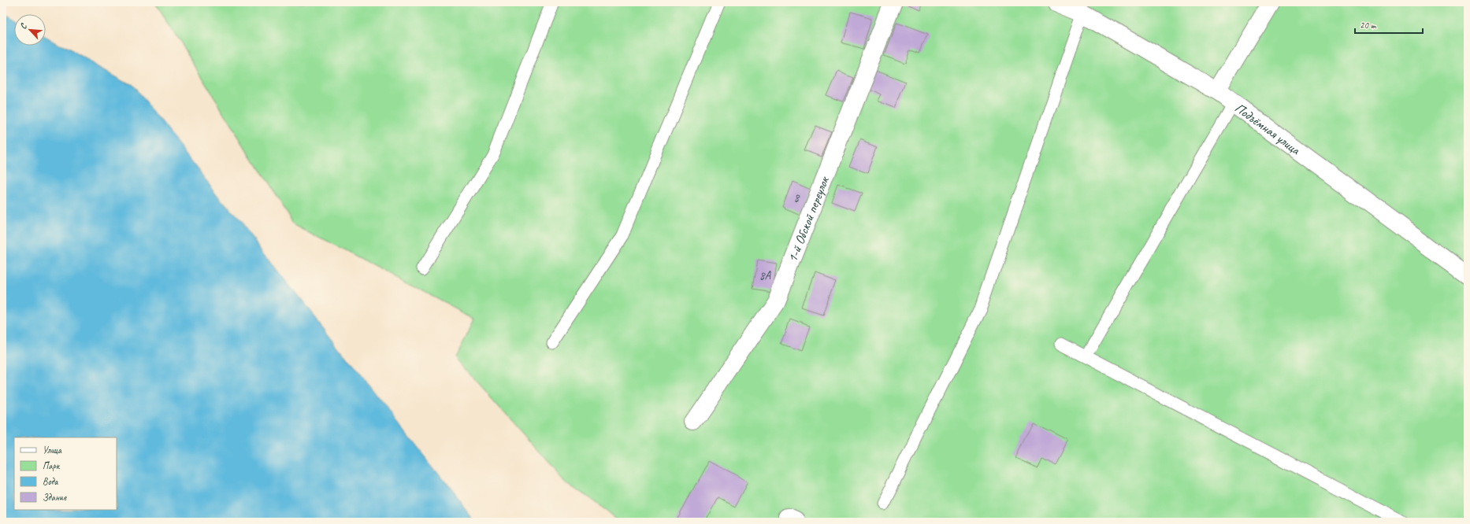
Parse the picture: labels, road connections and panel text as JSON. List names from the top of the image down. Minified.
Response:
{"streets":{"street":["Подъёмная улица","1-й Обской переулок"]},"house_numbers":["8","8А"],"legend":["Улица","Парк","Вода","Здание"],"scale_bar":"20 m","north":"top left"}
